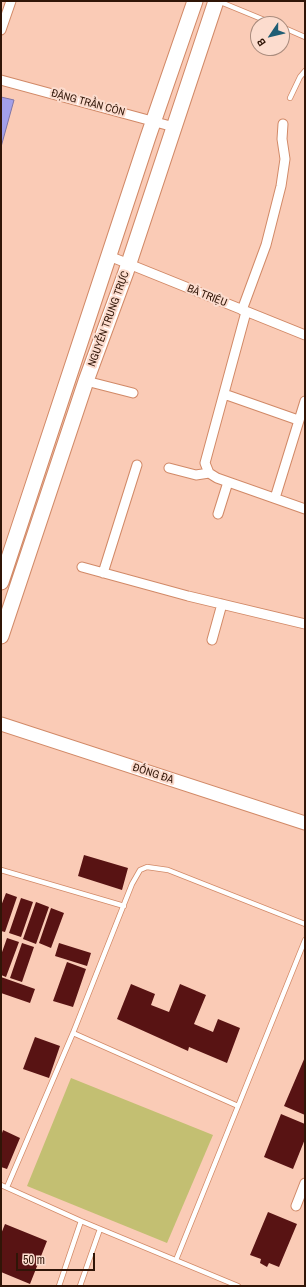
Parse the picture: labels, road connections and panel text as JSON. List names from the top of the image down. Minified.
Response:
{"streets":{"main road":["NGUYỄN TRUNG TRỰC"],"street":["ĐẶNG TRẦN CÔN","BÀ TRIỆU","ĐỐNG ĐA"]},"crossings":[["ĐẶNG TRẦN CÔN","NGUYỄN TRUNG TRỰC"],["BÀ TRIỆU","NGUYỄN TRUNG TRỰC"]],"scale_bar":"50 m","north":"bottom left"}
